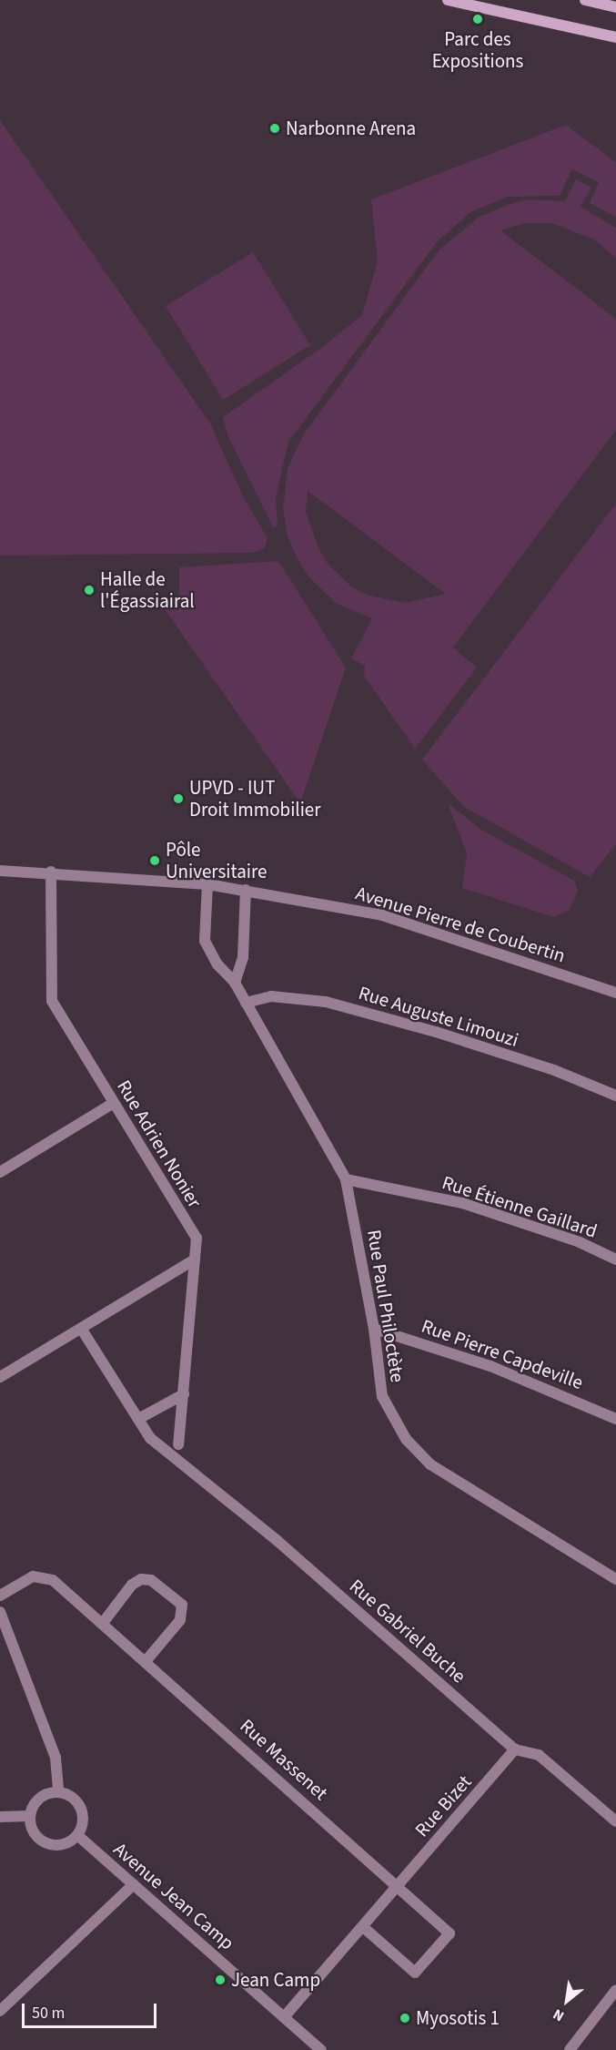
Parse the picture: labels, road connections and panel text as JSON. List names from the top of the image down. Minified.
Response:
{"streets":{"street":["Avenue Pierre de Coubertin","Rue Auguste Limouzi","Rue Adrien Nonier","Rue Étienne Gaillard","Rue Paul Philoctète","Rue Pierre Capdeville","Rue Gabriel Buche","Rue Massenet","Rue Bizet","Avenue Jean Camp"]},"crossings":[["Avenue Pierre de Coubertin","Rue Adrien Nonier"],["Avenue Pierre de Coubertin","Rue Paul Philoctète"],["Rue Auguste Limouzi","Rue Paul Philoctète"],["Rue Étienne Gaillard","Rue Paul Philoctète"],["Rue Paul Philoctète","Rue Pierre Capdeville"],["Rue Gabriel Buche","Rue Bizet"],["Rue Massenet","Rue Bizet"],["Rue Bizet","Avenue Jean Camp"]],"places":["Parc des Expositions","Narbonne Arena","Halle de l'Égassiairal","UPVD - IUT Droit Immobilier","Pôle Universitaire","Jean Camp","Myosotis 1"],"scale_bar":"50 m","north":"bottom left"}
